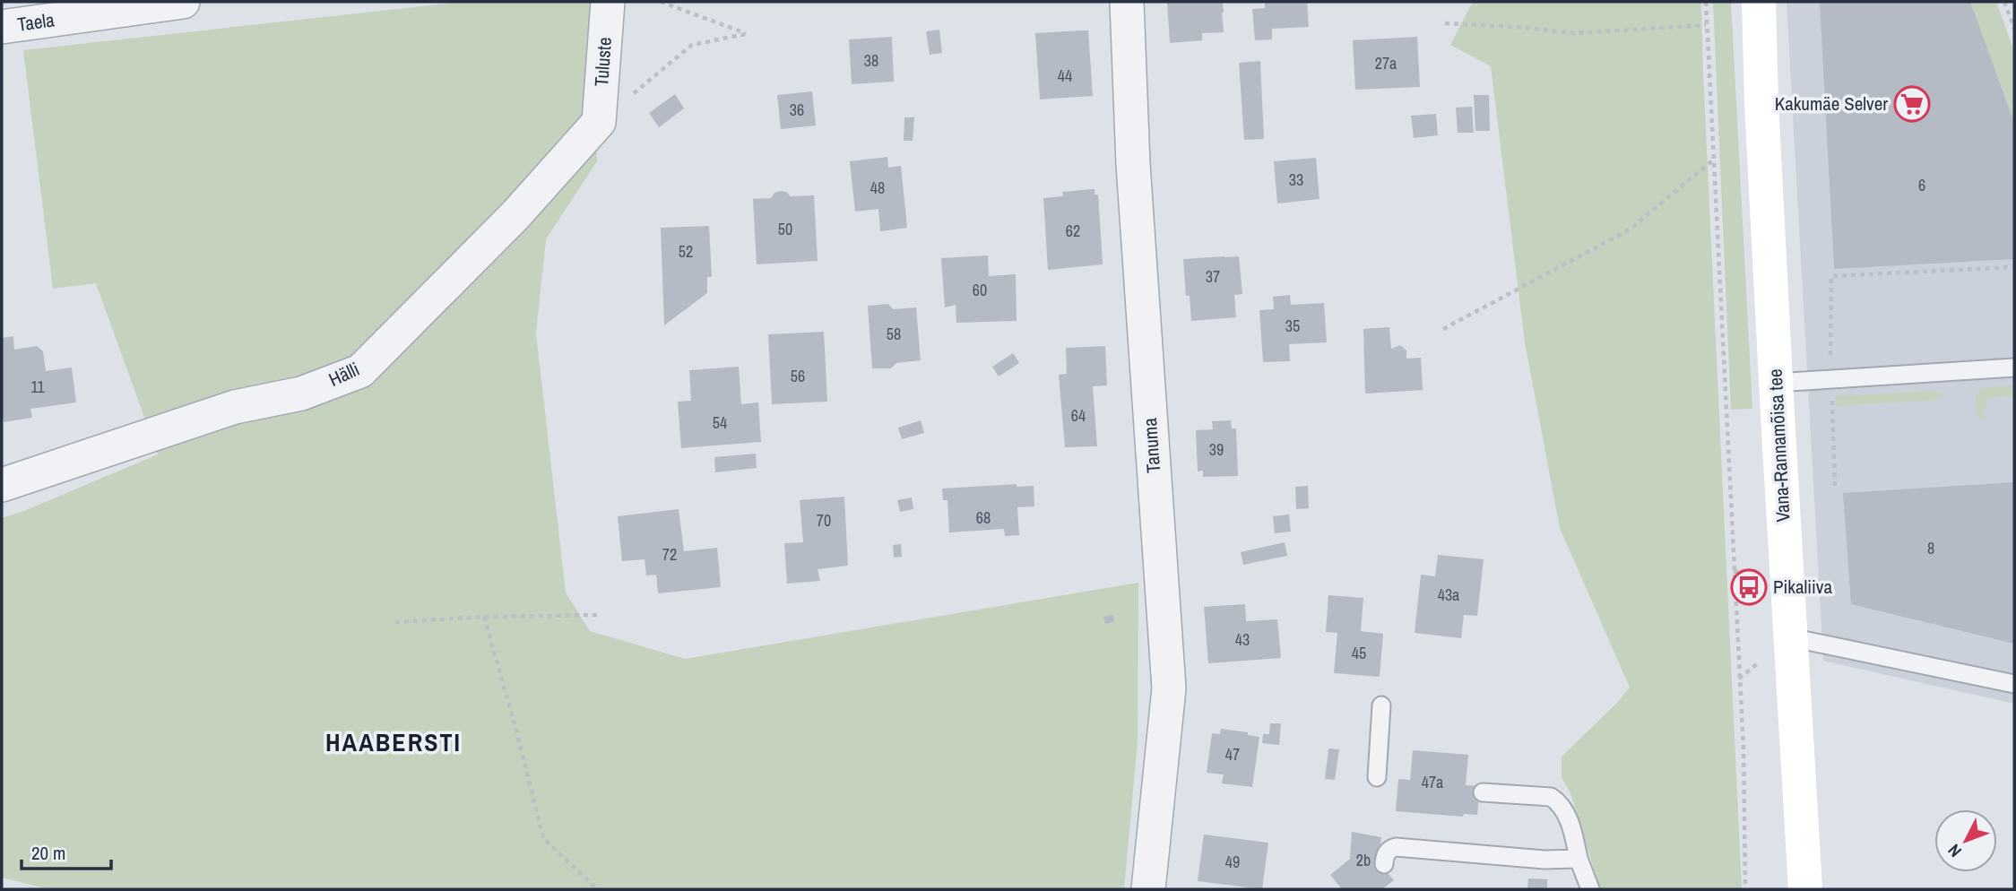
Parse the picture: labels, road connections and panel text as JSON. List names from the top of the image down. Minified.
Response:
{"streets":{"street":["Taela","Tuluste","Hälli","Tanuma","Vana-Rannamõisa tee"]},"crossings":[["Tuluste","Hälli"]],"districts":["HAABERSTI"],"places":{"supermarket":["Kakumäe Selver"],"bus stop":["Pikaliiva"]},"house_numbers":["38","27a","44","36","33","6","48","50","62","52","37","60","35","58","56","11","64","54","39","68","70","8","72","43a","43","45","47","47a","2b","49"],"scale_bar":"20 m","north":"bottom left"}
